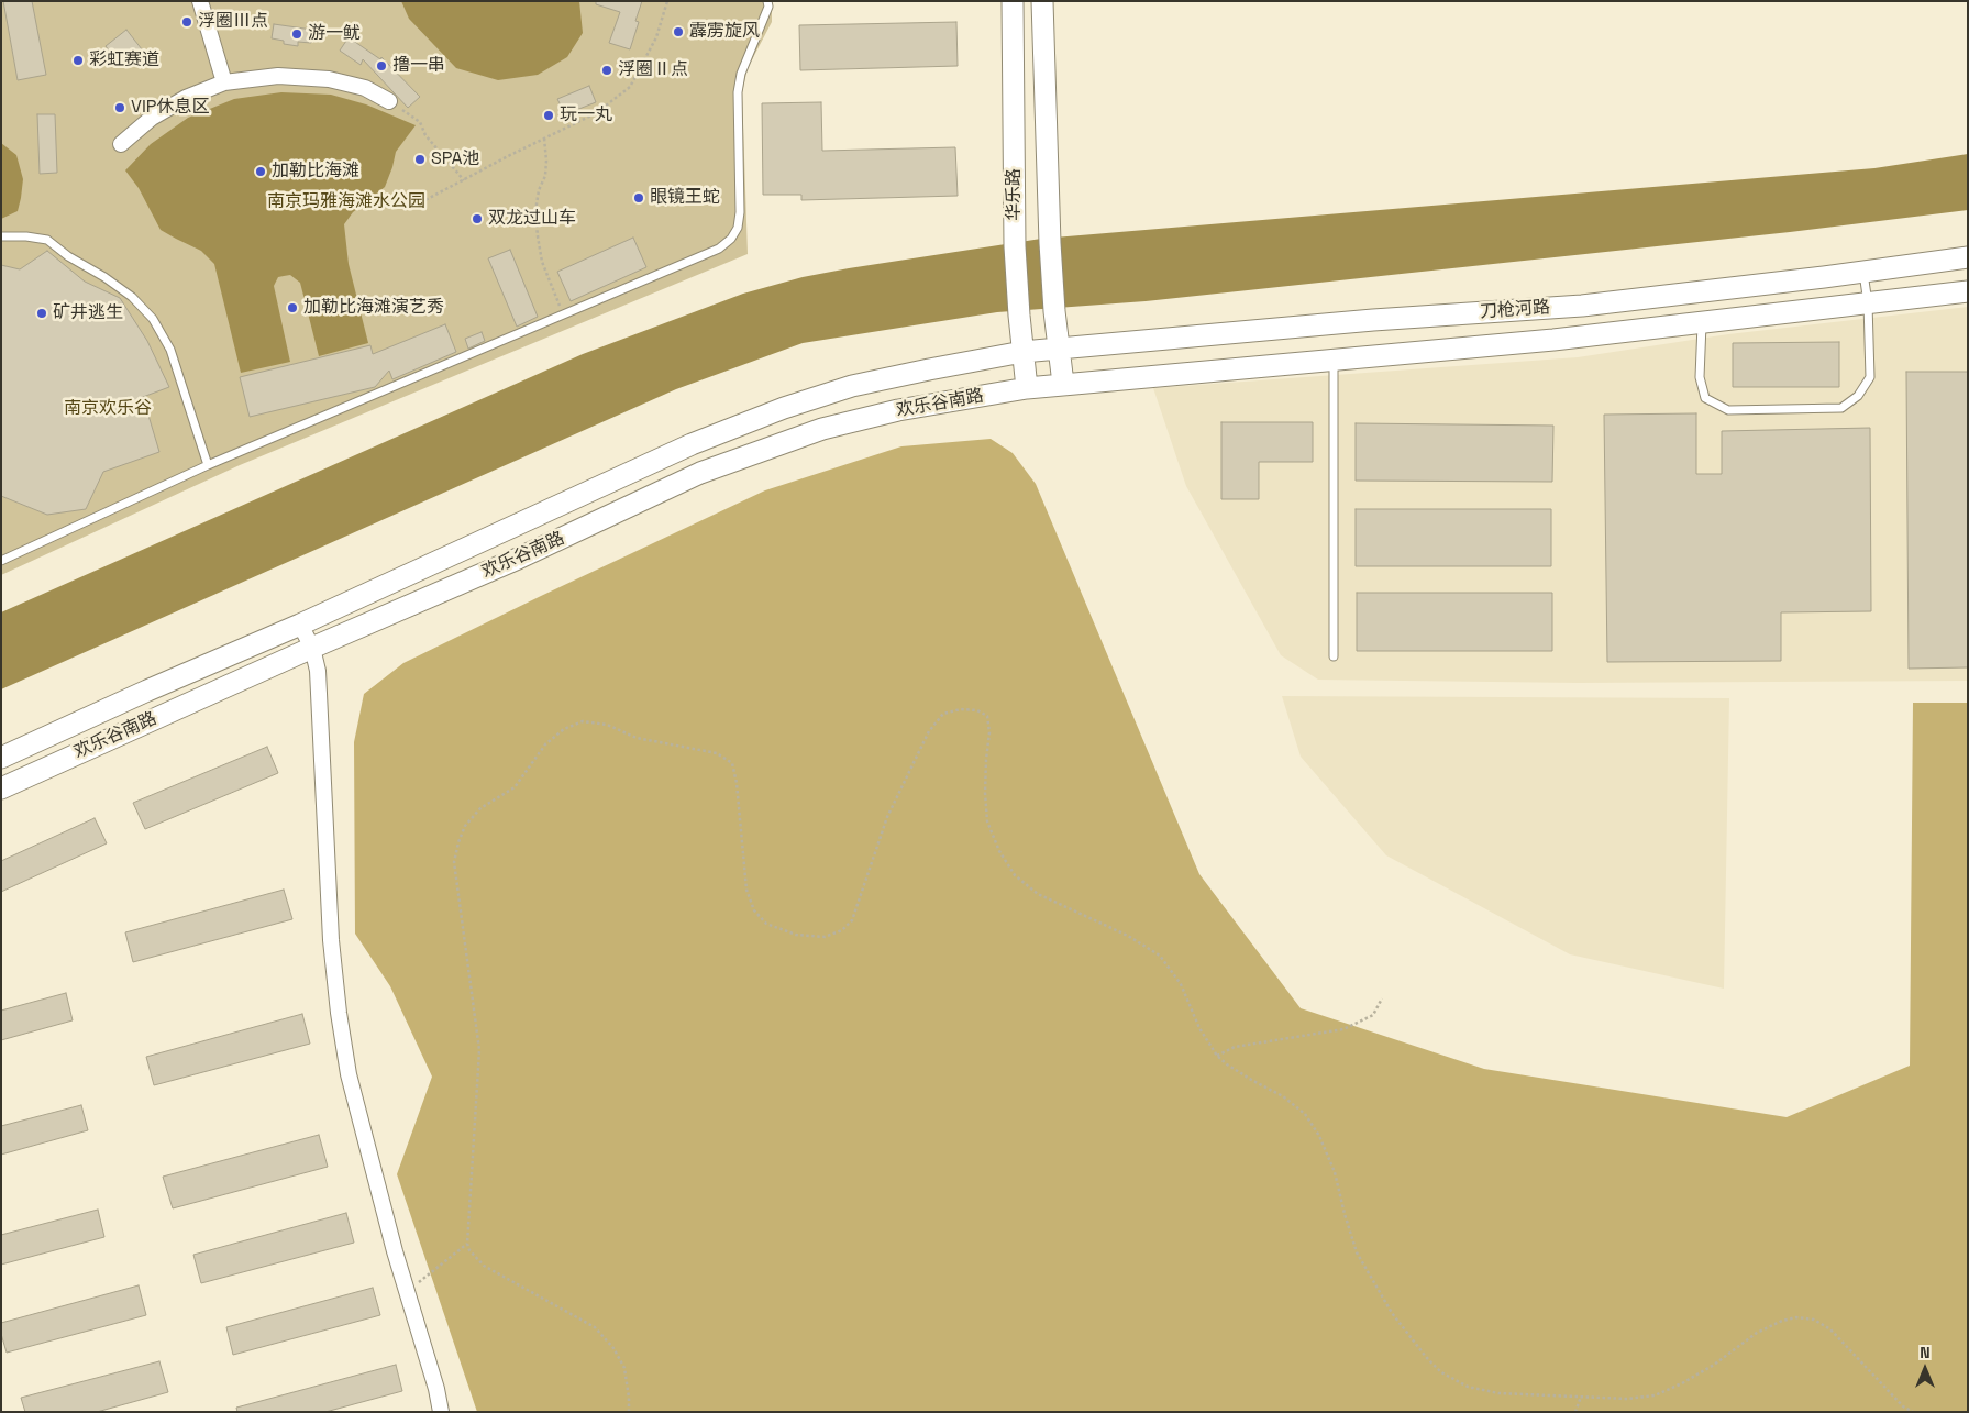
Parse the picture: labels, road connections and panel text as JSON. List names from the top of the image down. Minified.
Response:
{"streets":{"street":["华乐路","刀枪河路","欢乐谷南路"]},"crossings":[["华乐路","刀枪河路"],["华乐路","欢乐谷南路"],["刀枪河路","欢乐谷南路"]],"parks":["南京玛雅海滩水公园","南京欢乐谷"],"places":["浮圈Ⅲ点","霹雳旋风","游一鱿","彩虹赛道","撸一串","浮圈Ⅱ点","VIP休息区","玩一丸","SPA池","加勒比海滩","眼镜王蛇","双龙过山车","加勒比海滩演艺秀","矿井逃生"],"north":"top"}
